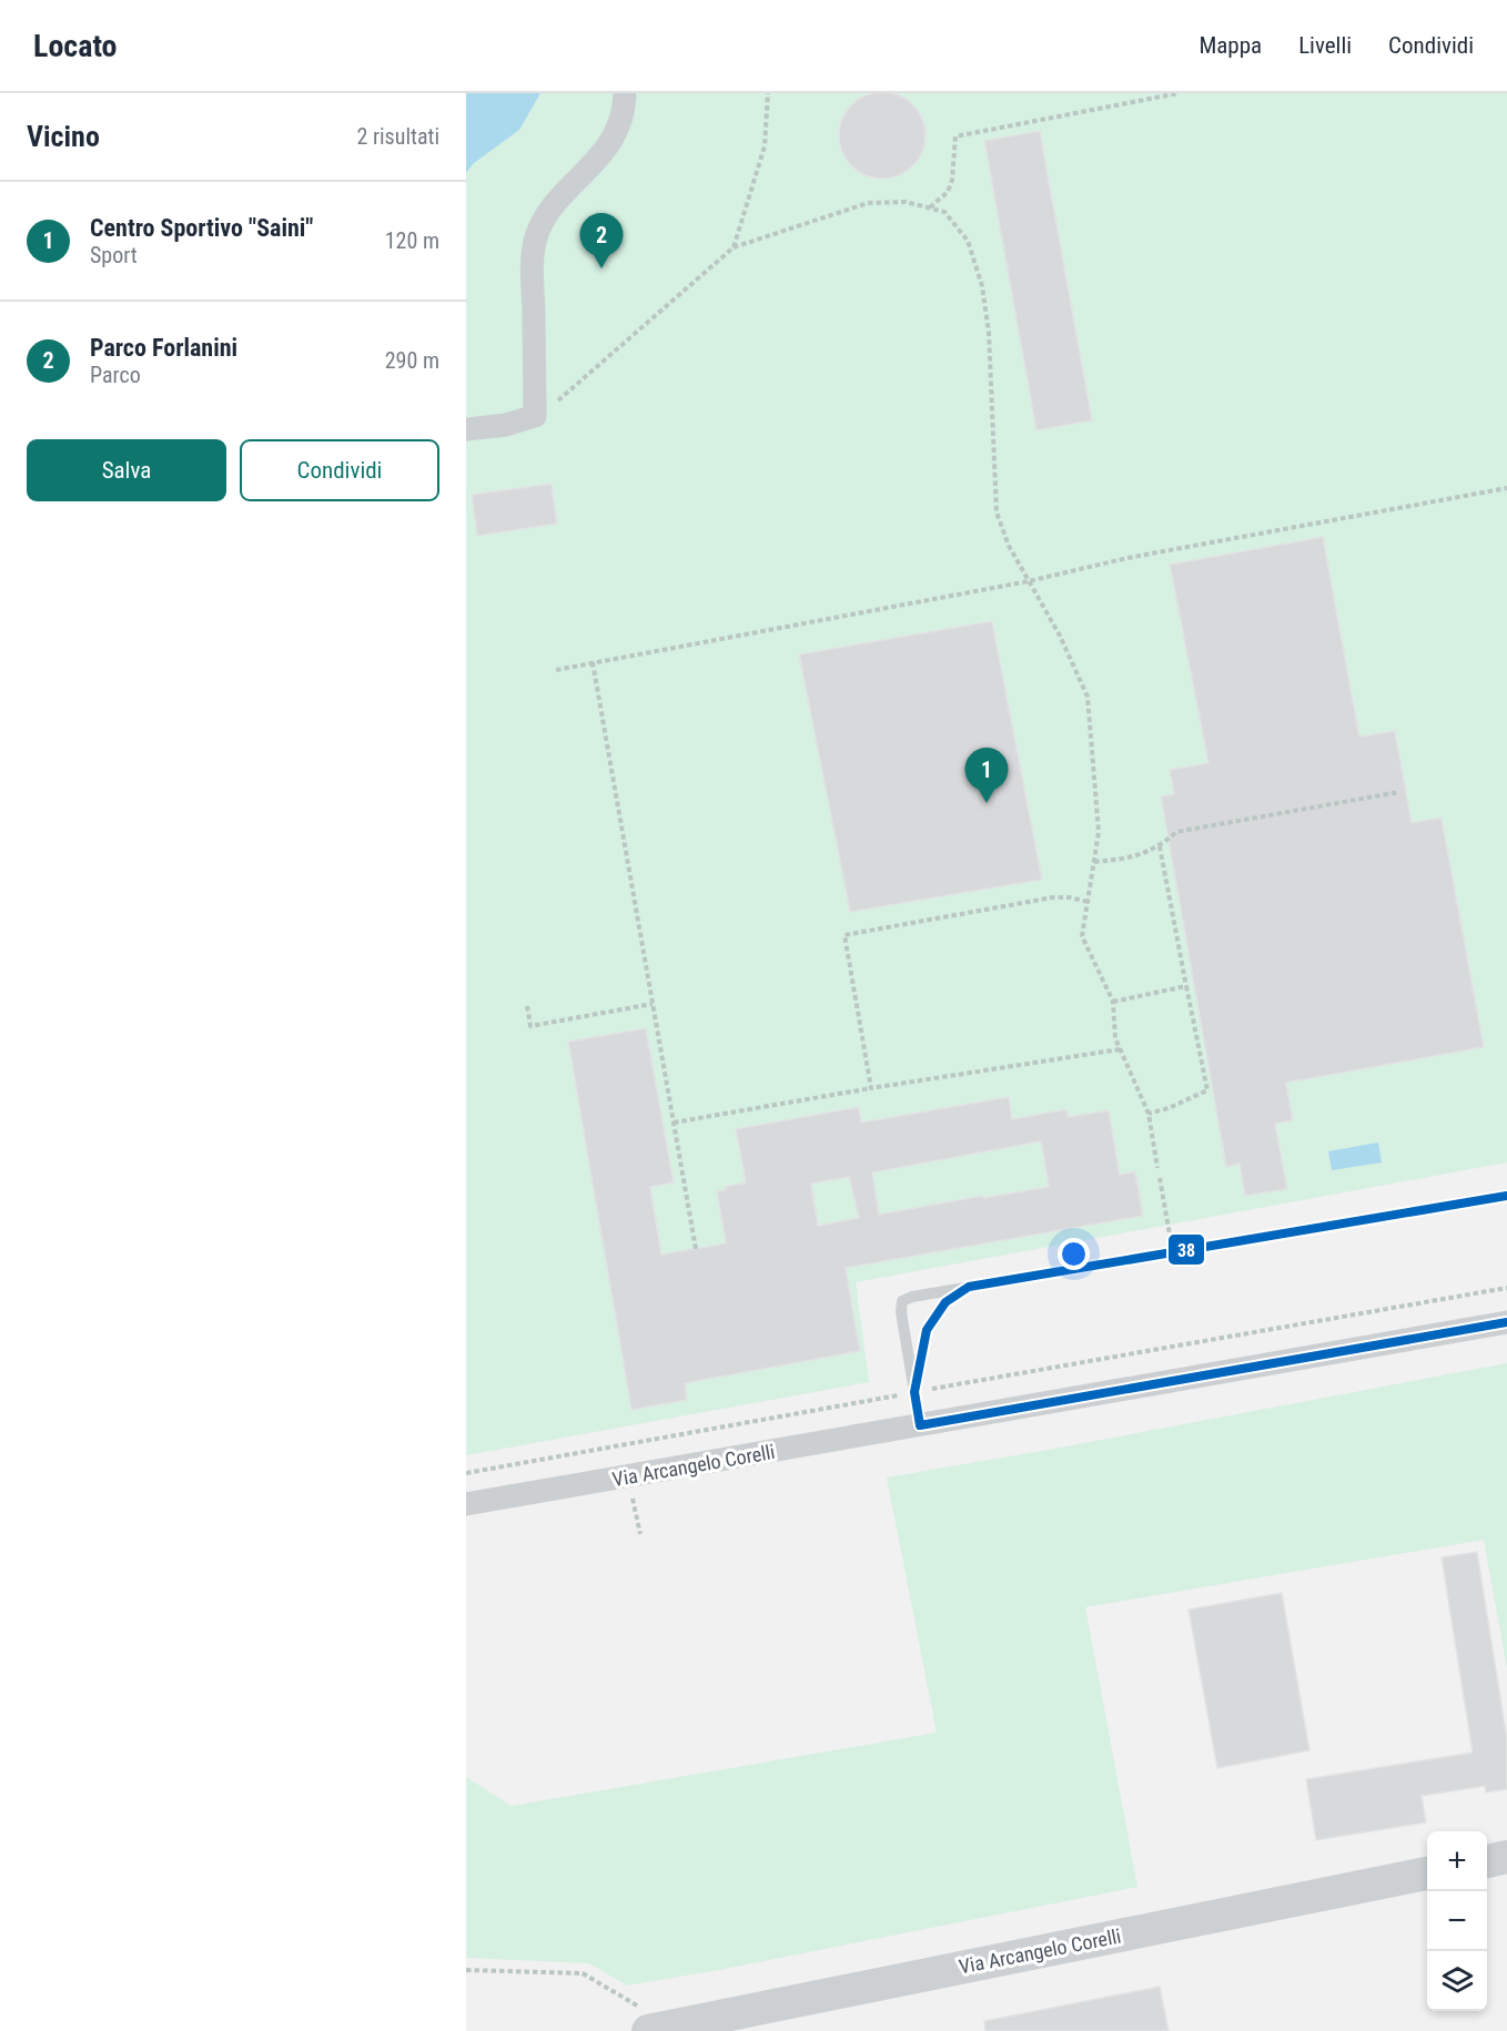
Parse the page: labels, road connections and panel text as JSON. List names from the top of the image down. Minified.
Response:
{"streets":{"street":["Via Arcangelo Corelli"]},"lines":["transit line 38"],"page":{"header":"Locato","nav":["Mappa","Livelli","Condividi"],"heading":["Vicino","2 risultati"],"list":[{"mark":"1","name":"Centro Sportivo \"Saini\"","note":"Sport","value":"120 m"},{"mark":"2","name":"Parco Forlanini","note":"Parco","value":"290 m"}],"pins":["2","1"],"buttons":["Salva","Condividi"],"map_buttons":["+","−"]}}
